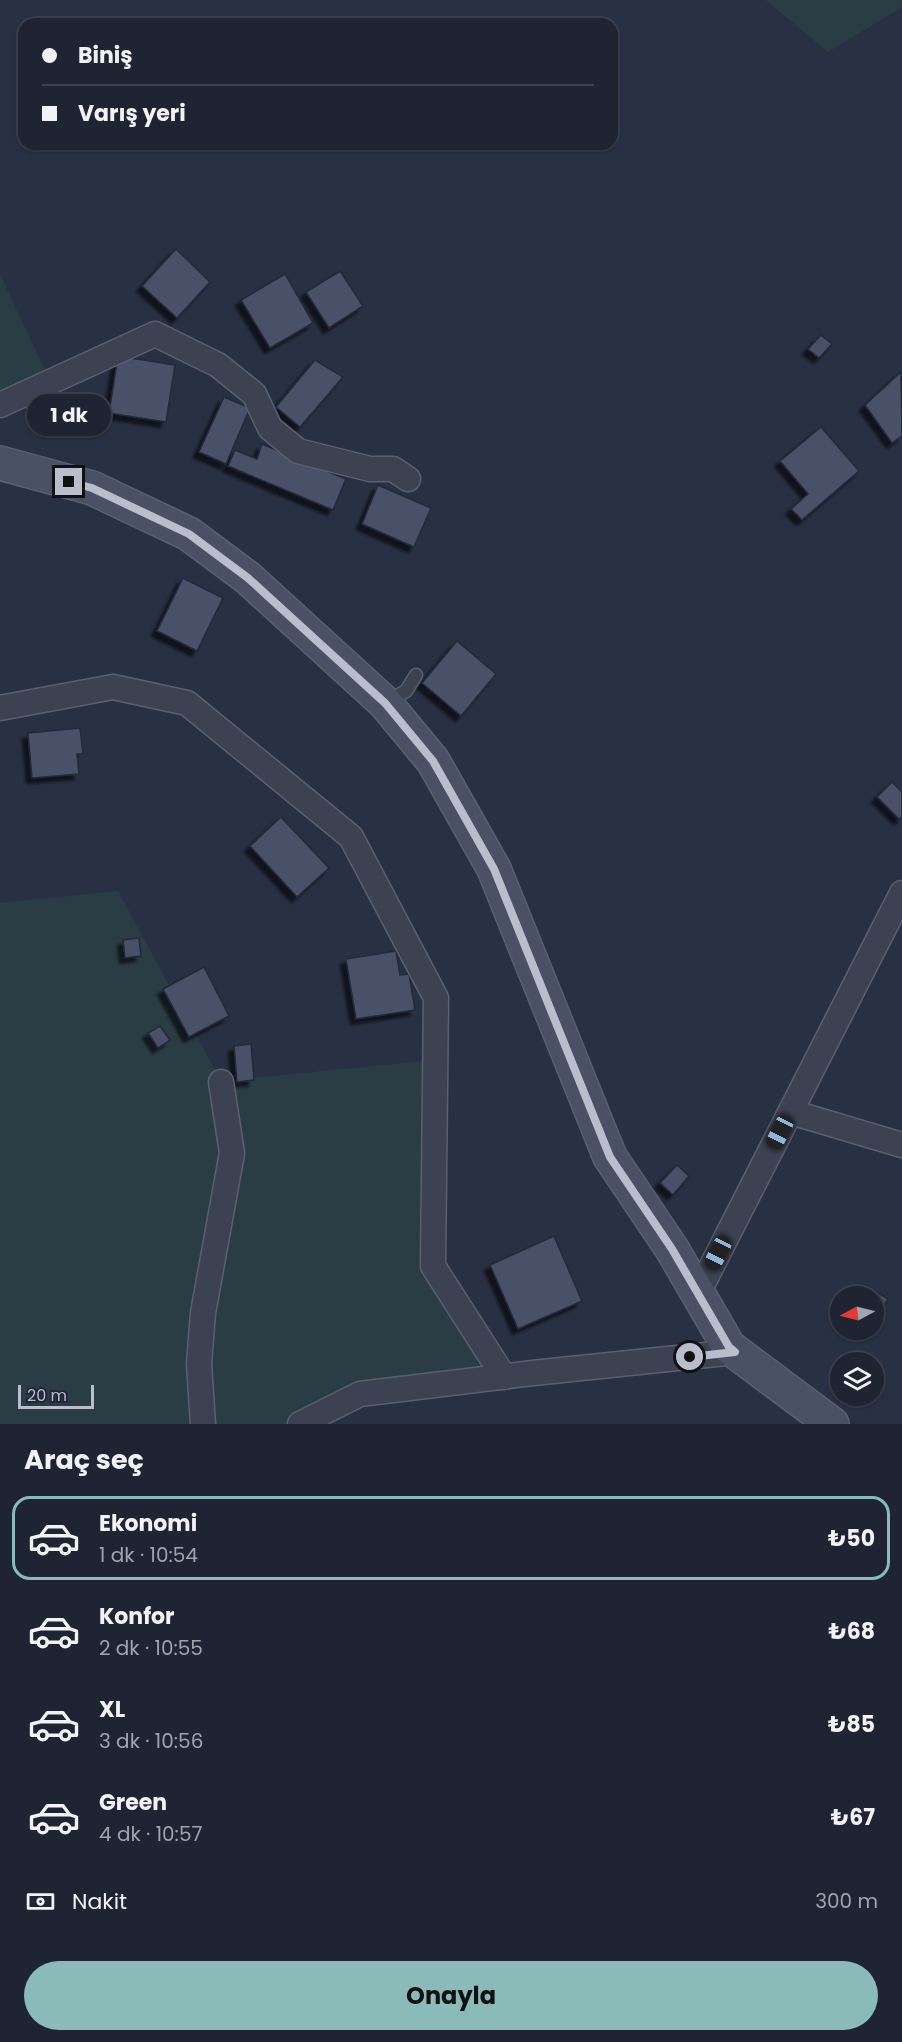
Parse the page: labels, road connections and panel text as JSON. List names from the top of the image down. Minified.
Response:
{"scale_bar":"20 m","north":"left","page":{"banner":["Biniş","Varış yeri"],"bubble":"1 dk","scale":"20 m","heading":"Araç seç","list":[{"name":"Ekonomi","note":"1 dk · 10:54","value":"₺50"},{"name":"Konfor","note":"2 dk · 10:55","value":"₺68"},{"name":"XL","note":"3 dk · 10:56","value":"₺85"},{"name":"Green","note":"4 dk · 10:57","value":"₺67"}],"pay":["Nakit","300 m"],"buttons":"Onayla"}}
